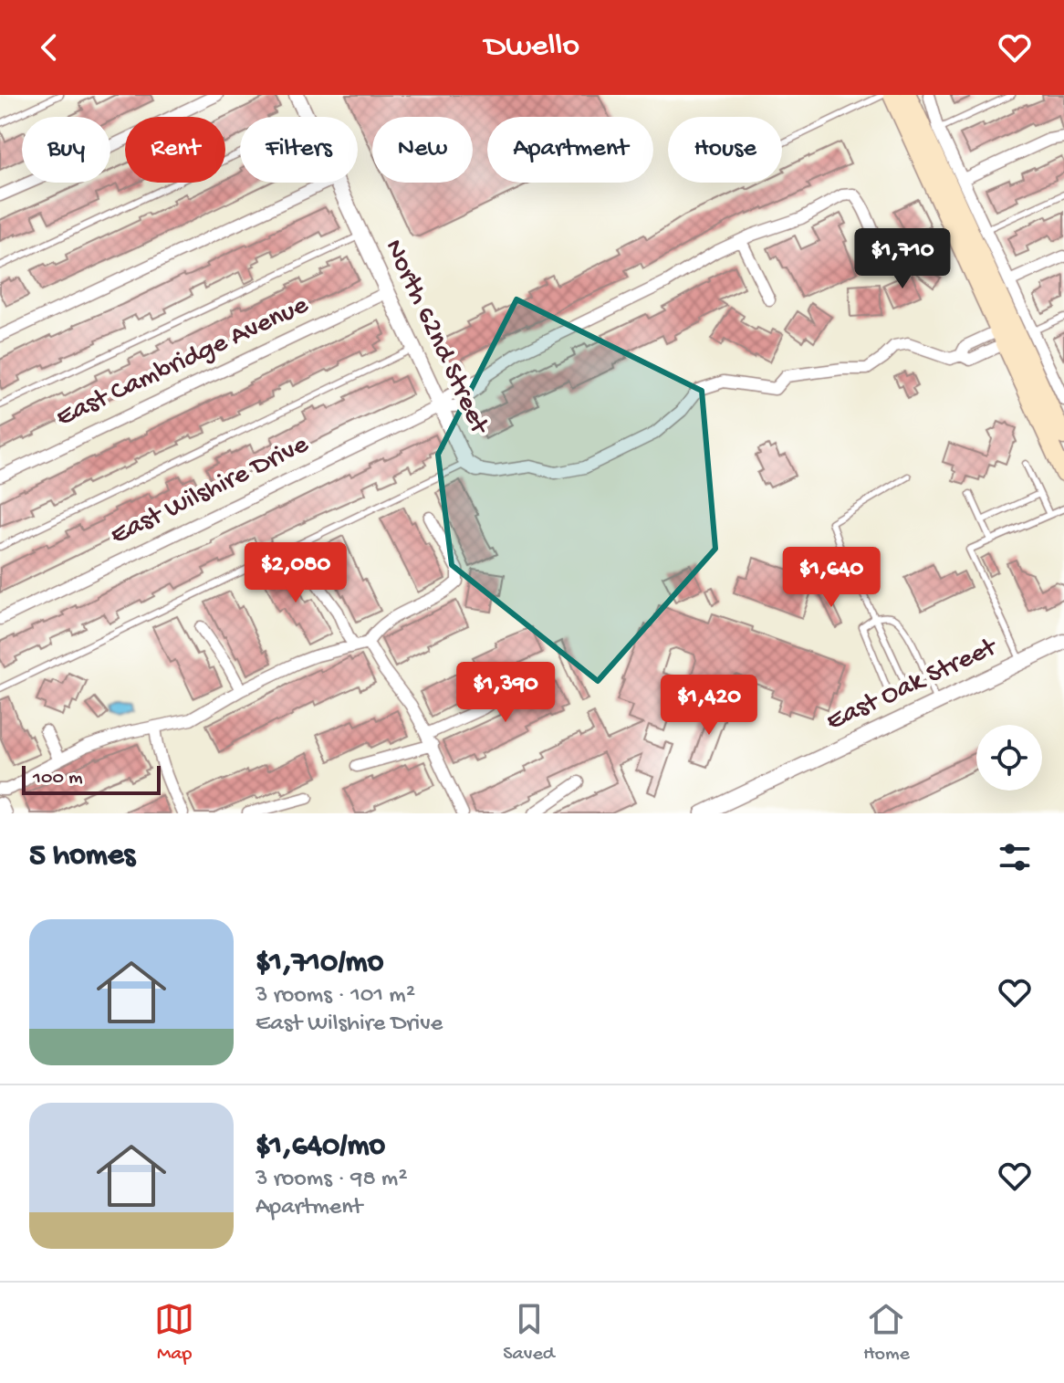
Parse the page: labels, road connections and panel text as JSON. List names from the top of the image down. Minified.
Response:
{"streets":{"street":["North 62nd Street","East Cambridge Avenue","East Wilshire Drive","East Oak Street"]},"crossings":[["North 62nd Street","East Cambridge Avenue"],["North 62nd Street","East Wilshire Drive"]],"scale_bar":"100 m","page":{"header":"Dwello","chip":["Buy","Rent","Filters","New","Apartment","House"],"price":["$1,710","$2,080","$1,640","$1,390","$1,420"],"scale":"100 m","heading":"5 homes","list":[{"name":"$1,710/mo","note":"3 rooms · 101 m² · East Wilshire Drive"},{"name":"$1,640/mo","note":"3 rooms · 98 m² · Apartment"}],"tabs":["Map","Saved","Home"]}}
